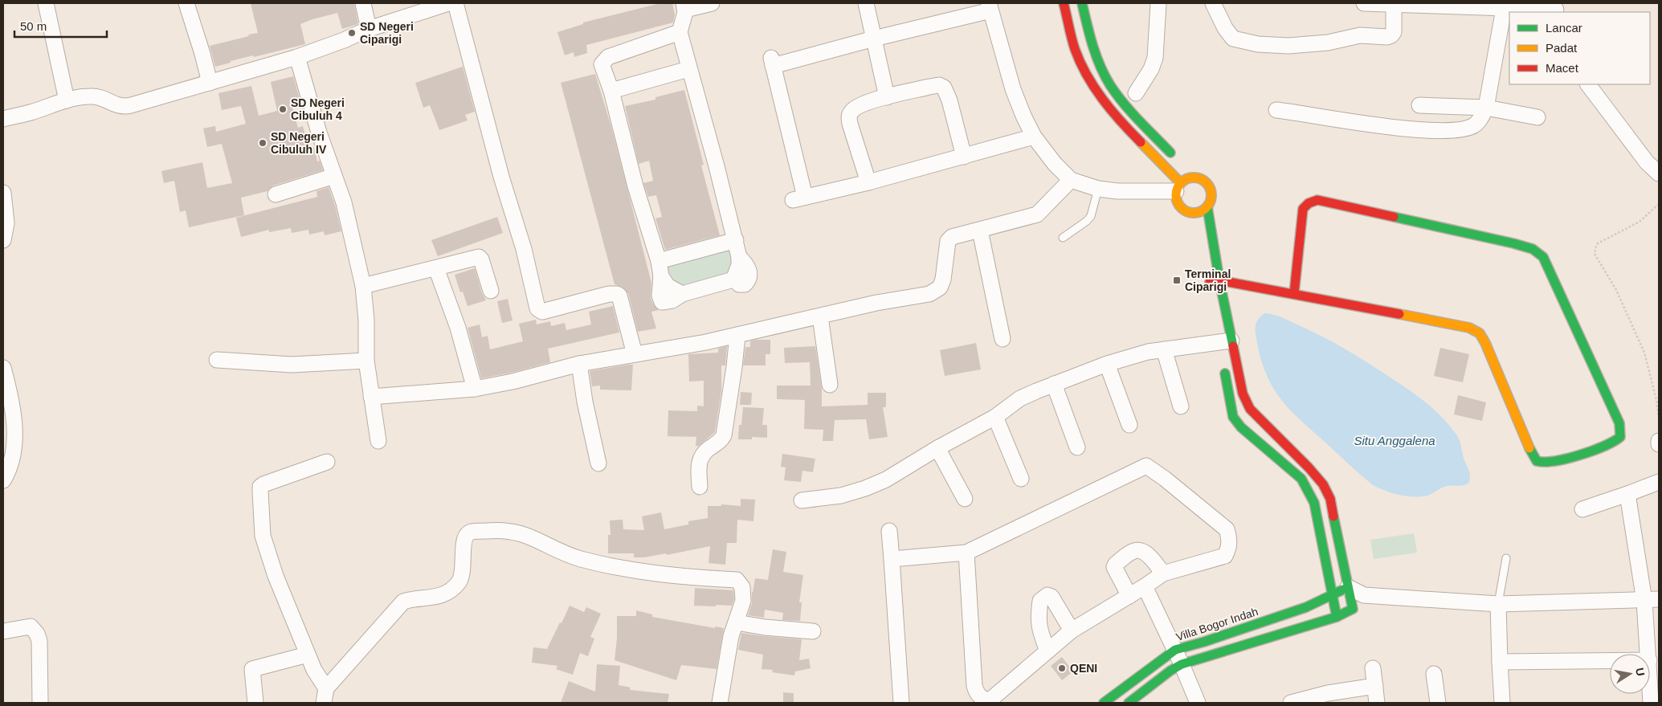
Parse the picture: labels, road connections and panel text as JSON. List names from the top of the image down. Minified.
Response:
{"streets":{"street":["Villa Bogor Indah"]},"water":["Situ Anggalena"],"places":{"other":["SD Negeri Ciparigi","SD Negeri Cibuluh 4","SD Negeri Cibuluh IV","QENI"],"transit":["Terminal Ciparigi"]},"legend":["Lancar","Padat","Macet"],"scale_bar":"50 m","north":"right"}
